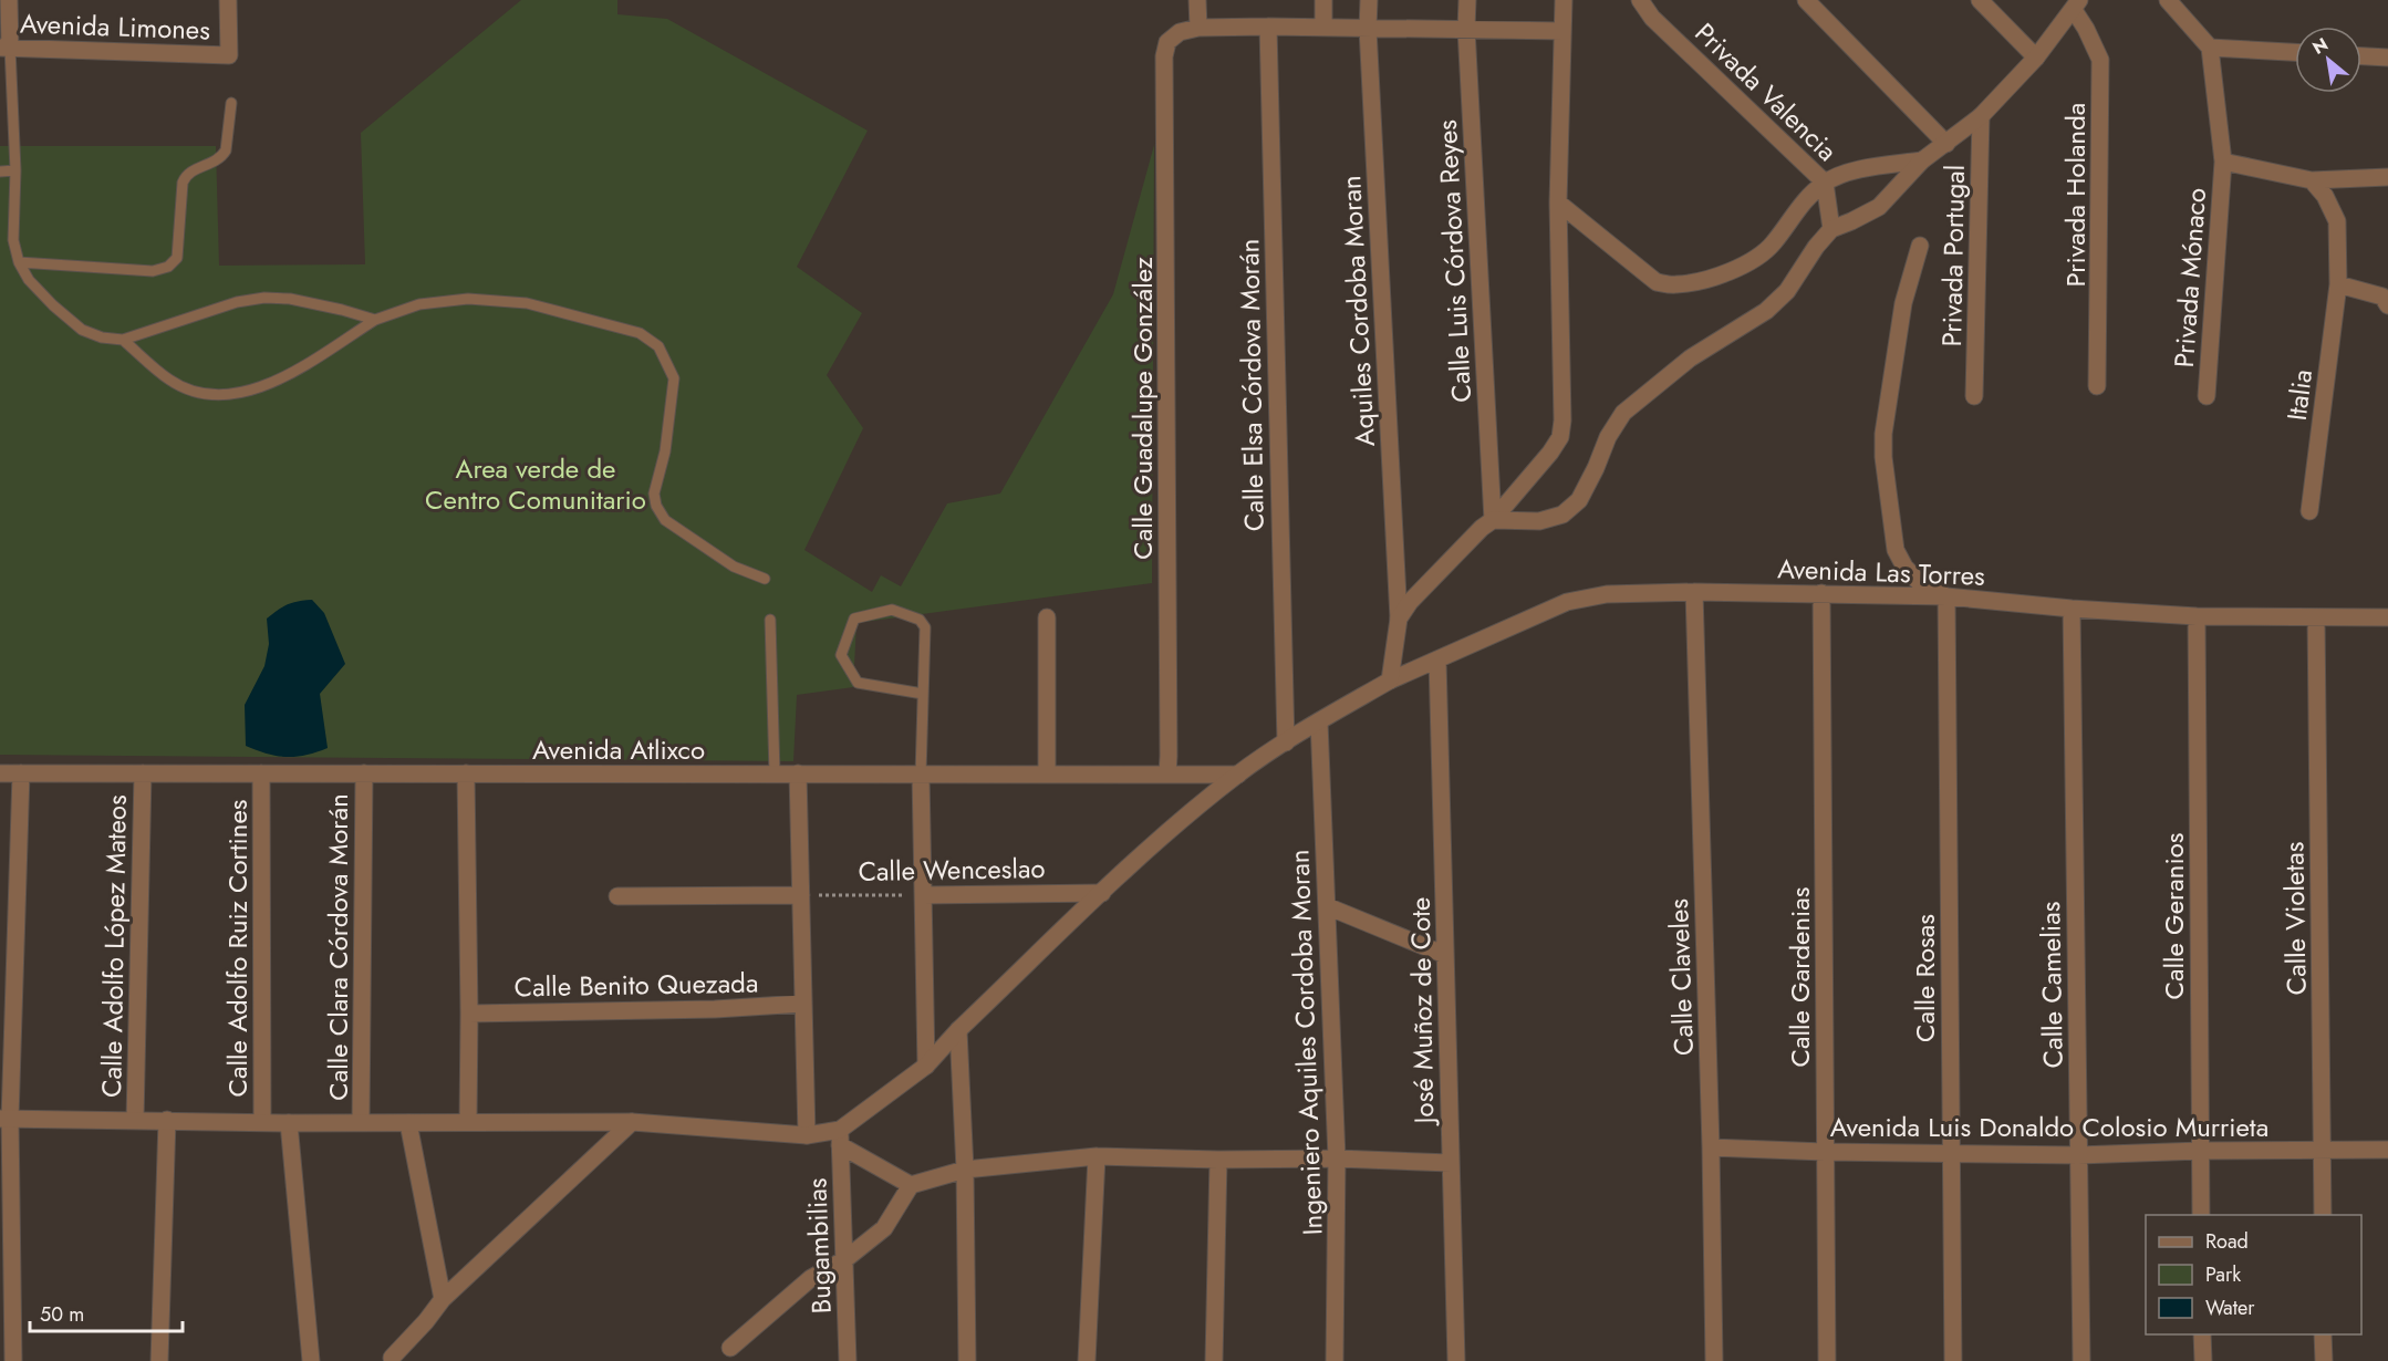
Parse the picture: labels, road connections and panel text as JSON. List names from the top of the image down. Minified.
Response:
{"streets":{"street":["Avenida Limones","Privada Valencia","Privada Holanda","Privada Portugal","Calle Luis Córdova Reyes","Privada Mónaco","Aquiles Cordoba Moran","Calle Elsa Córdova Morán","Italia","Calle Guadalupe González","Avenida Las Torres","Avenida Atlixco","Calle Wenceslao","Calle Geranios","Calle Violetas","Calle Adolfo López Mateos","Calle Clara Córdova Morán","Calle Adolfo Ruiz Cortines","Calle Claveles","Calle Gardenias","Calle Rosas","Calle Benito Quezada","Calle Camelias","José Muñoz de Cote","Ingeniero Aquiles Cordoba Moran","Avenida Luis Donaldo Colosio Murrieta","Bugambilias"]},"crossings":[["Aquiles Cordoba Moran","Avenida Las Torres"],["Calle Elsa Córdova Morán","Avenida Las Torres"],["Calle Guadalupe González","Avenida Atlixco"],["Avenida Las Torres","Avenida Atlixco"],["Avenida Las Torres","Calle Wenceslao"],["Avenida Las Torres","Calle Geranios"],["Avenida Las Torres","Calle Violetas"],["Avenida Las Torres","Calle Claveles"],["Avenida Las Torres","Calle Gardenias"],["Avenida Las Torres","Calle Rosas"],["Avenida Las Torres","Calle Camelias"],["Avenida Las Torres","José Muñoz de Cote"],["Avenida Las Torres","Ingeniero Aquiles Cordoba Moran"],["Avenida Las Torres","Bugambilias"],["Avenida Atlixco","Calle Adolfo López Mateos"],["Avenida Atlixco","Calle Clara Córdova Morán"],["Avenida Atlixco","Calle Adolfo Ruiz Cortines"],["Calle Geranios","Avenida Luis Donaldo Colosio Murrieta"],["Calle Violetas","Avenida Luis Donaldo Colosio Murrieta"],["Calle Claveles","Avenida Luis Donaldo Colosio Murrieta"],["Calle Gardenias","Avenida Luis Donaldo Colosio Murrieta"],["Calle Rosas","Avenida Luis Donaldo Colosio Murrieta"],["Calle Camelias","Avenida Luis Donaldo Colosio Murrieta"]],"parks":["Area verde de Centro Comunitario"],"legend":["Road","Park","Water"],"scale_bar":"50 m","north":"top left"}
